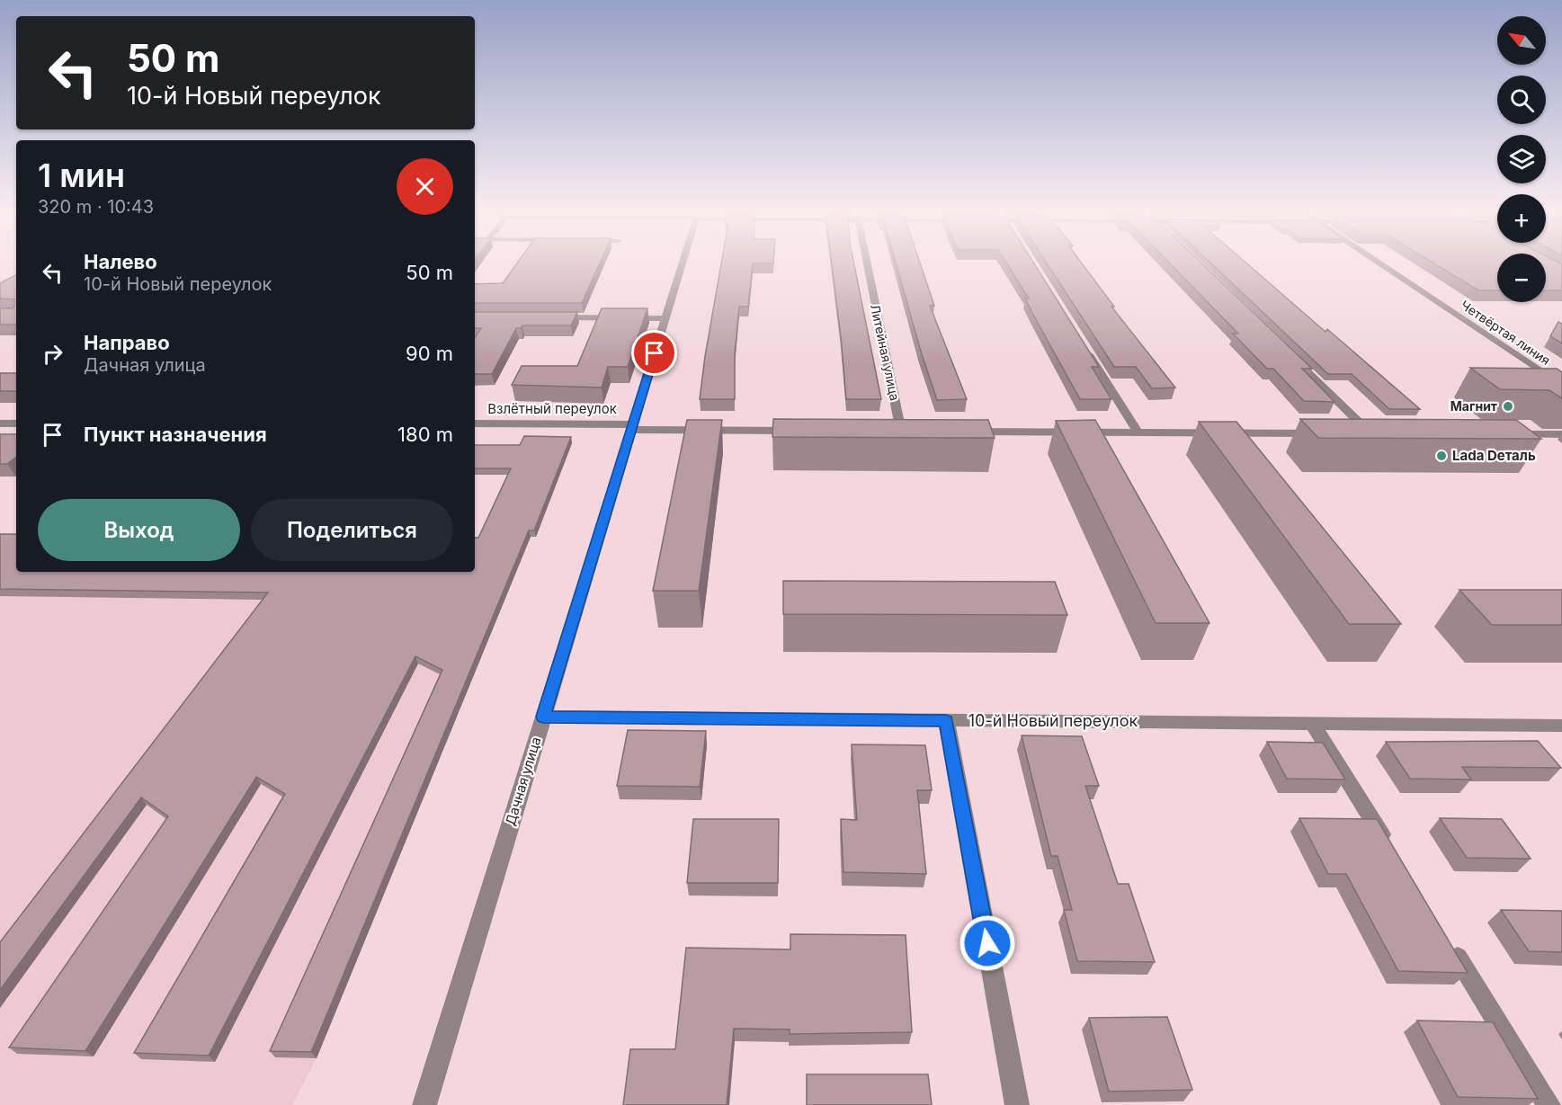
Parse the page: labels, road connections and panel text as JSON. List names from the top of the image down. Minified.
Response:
{"streets":{"street":["Четвёртая линия","Литейная улица","Взлётный переулок","10-й Новый переулок","Дачная улица"]},"crossings":[["Взлётный переулок","Дачная улица"],["10-й Новый переулок","Дачная улица"]],"places":["Магнит","Lada Dеталь"],"north":"top left","page":{"map_buttons":["+","−"],"turn":["50 m","10-й Новый переулок"],"heading":["1 мин","320 m · 10:43"],"list":[{"name":"Налево","note":"10-й Новый переулок","value":"50 m"},{"name":"Направо","note":"Дачная улица","value":"90 m"},{"name":"Пункт назначения","value":"180 m"}],"buttons":["Выход","Поделиться"]}}
